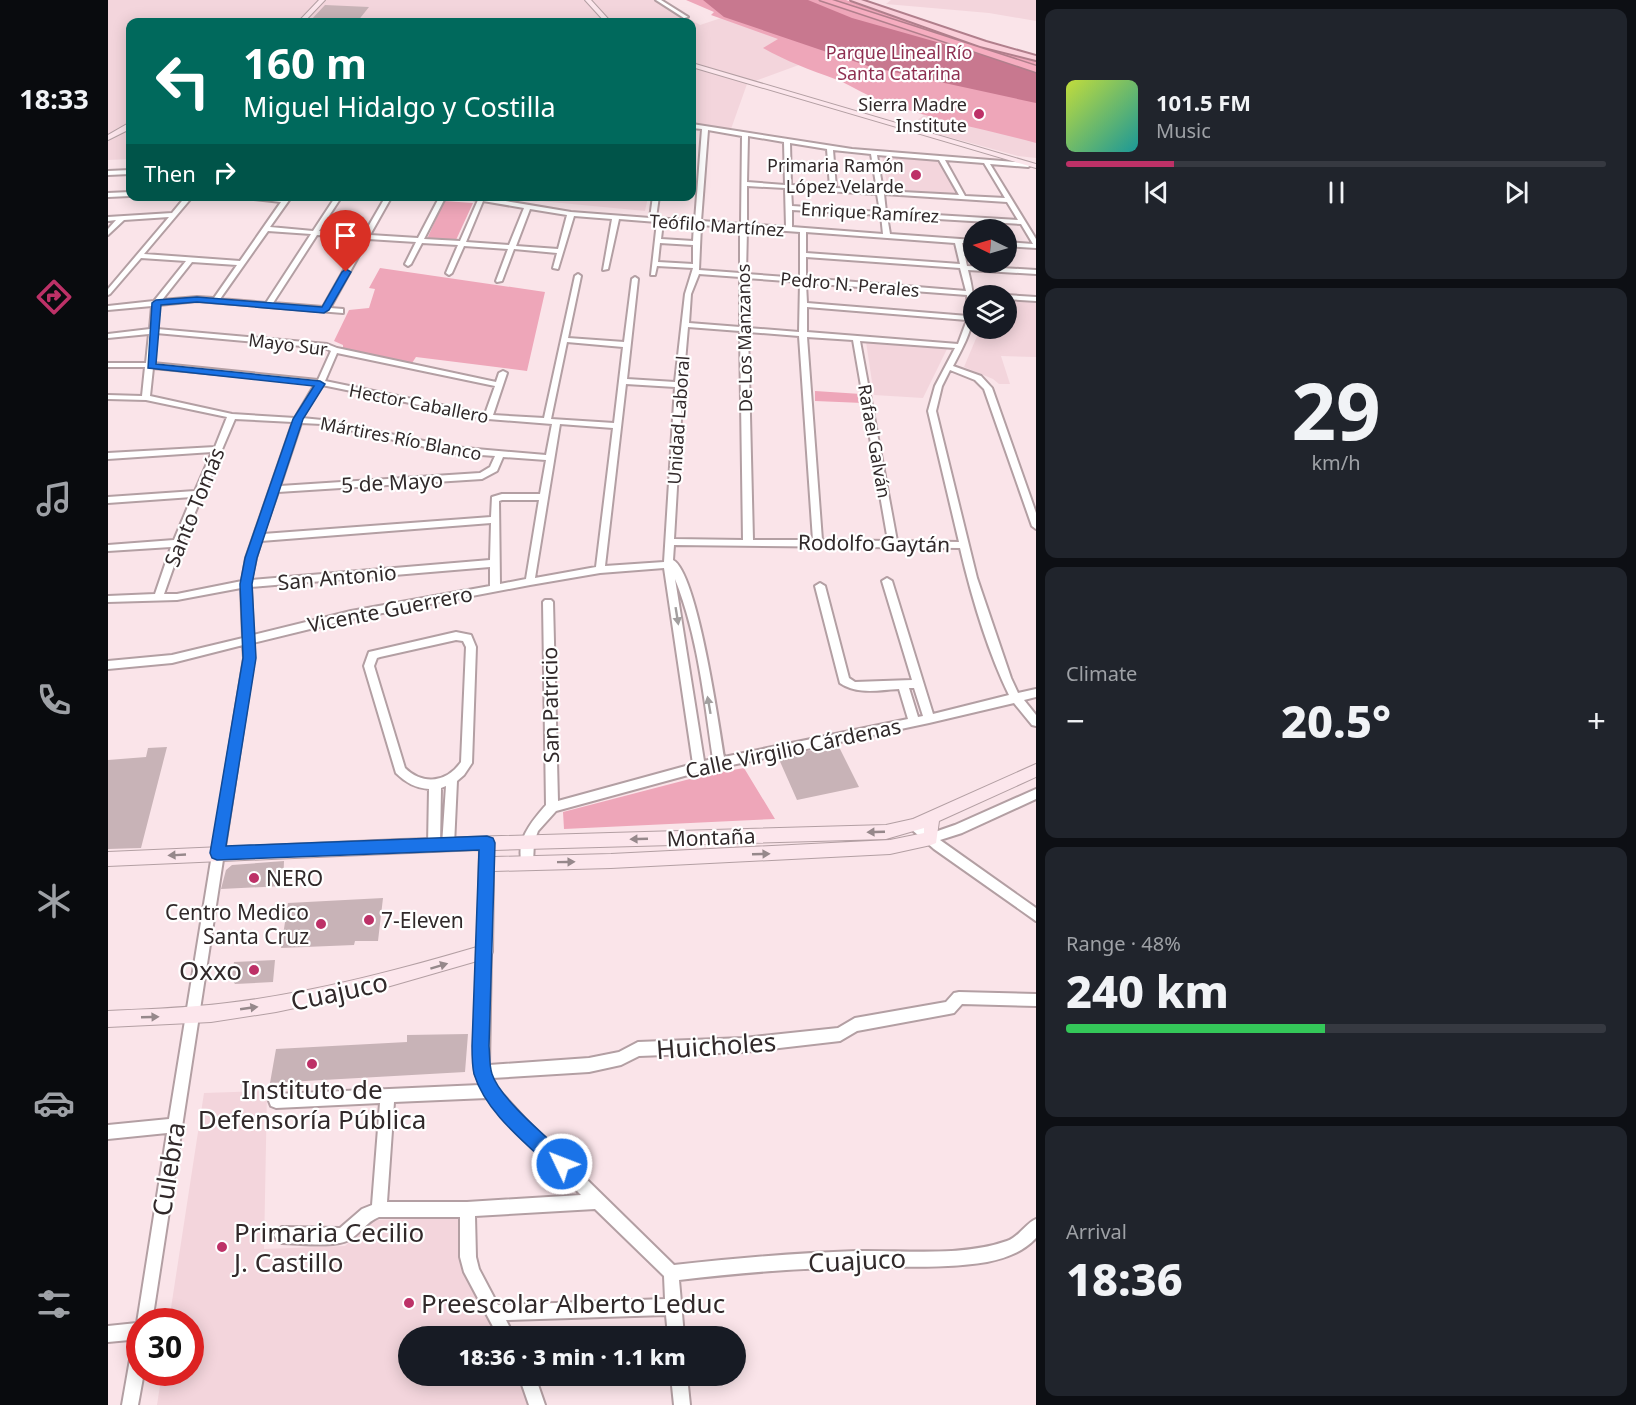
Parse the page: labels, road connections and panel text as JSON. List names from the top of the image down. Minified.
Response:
{"streets":{"main road":["Montaña","Cuajuco"],"street":["Enrique Ramírez","Teófilo Martínez","Pedro N. Perales","De Los Manzanos","Mayo Sur","Hector Caballero","Unidad Laboral","Mártires Río Blanco","Rafael Galván","5 de Mayo","Santo Tomás","Rodolfo Gaytán","San Antonio","Vicente Guerrero","San Patricio","Calle Virgilio Cárdenas","Huicholes","Culebra"]},"crossings":[["Teófilo Martínez","De Los Manzanos"],["Teófilo Martínez","Unidad Laboral"],["Pedro N. Perales","De Los Manzanos"],["Pedro N. Perales","Unidad Laboral"],["De Los Manzanos","Rodolfo Gaytán"],["Mayo Sur","Culebra"],["Hector Caballero","Culebra"],["Unidad Laboral","Rodolfo Gaytán"],["Unidad Laboral","Vicente Guerrero"],["Unidad Laboral","Calle Virgilio Cárdenas"],["Mártires Río Blanco","5 de Mayo"],["Mártires Río Blanco","Santo Tomás"],["Mártires Río Blanco","Culebra"],["Rafael Galván","Rodolfo Gaytán"],["5 de Mayo","Culebra"],["Santo Tomás","San Antonio"],["San Antonio","Culebra"],["Vicente Guerrero","Culebra"],["San Patricio","Calle Virgilio Cárdenas"],["Montaña","Culebra"],["Cuajuco","Culebra"]],"one_way":["Cuajuco"],"parks":["Parque Lineal Río Santa Catarina"],"places":["Sierra Madre Institute","Primaria Ramón López Velarde","NERO","7-Eleven","Centro Medico Santa Cruz","Oxxo","Instituto de Defensoría Pública","Primaria Cecilio J. Castillo","Preescolar Alberto Leduc"],"north":"left","page":{"tabs":"18:33","turn":["160 m","Miguel Hidalgo y Costilla"],"song":["101.5 FM","Music"],"then":"Then","tile":[["29","km/h"],"Climate",["Range · 48%","240 km"],["Arrival","18:36"]],"heat":["−","20.5°","+"],"limit":"30","trip":"18:36 · 3 min · 1.1 km"}}
